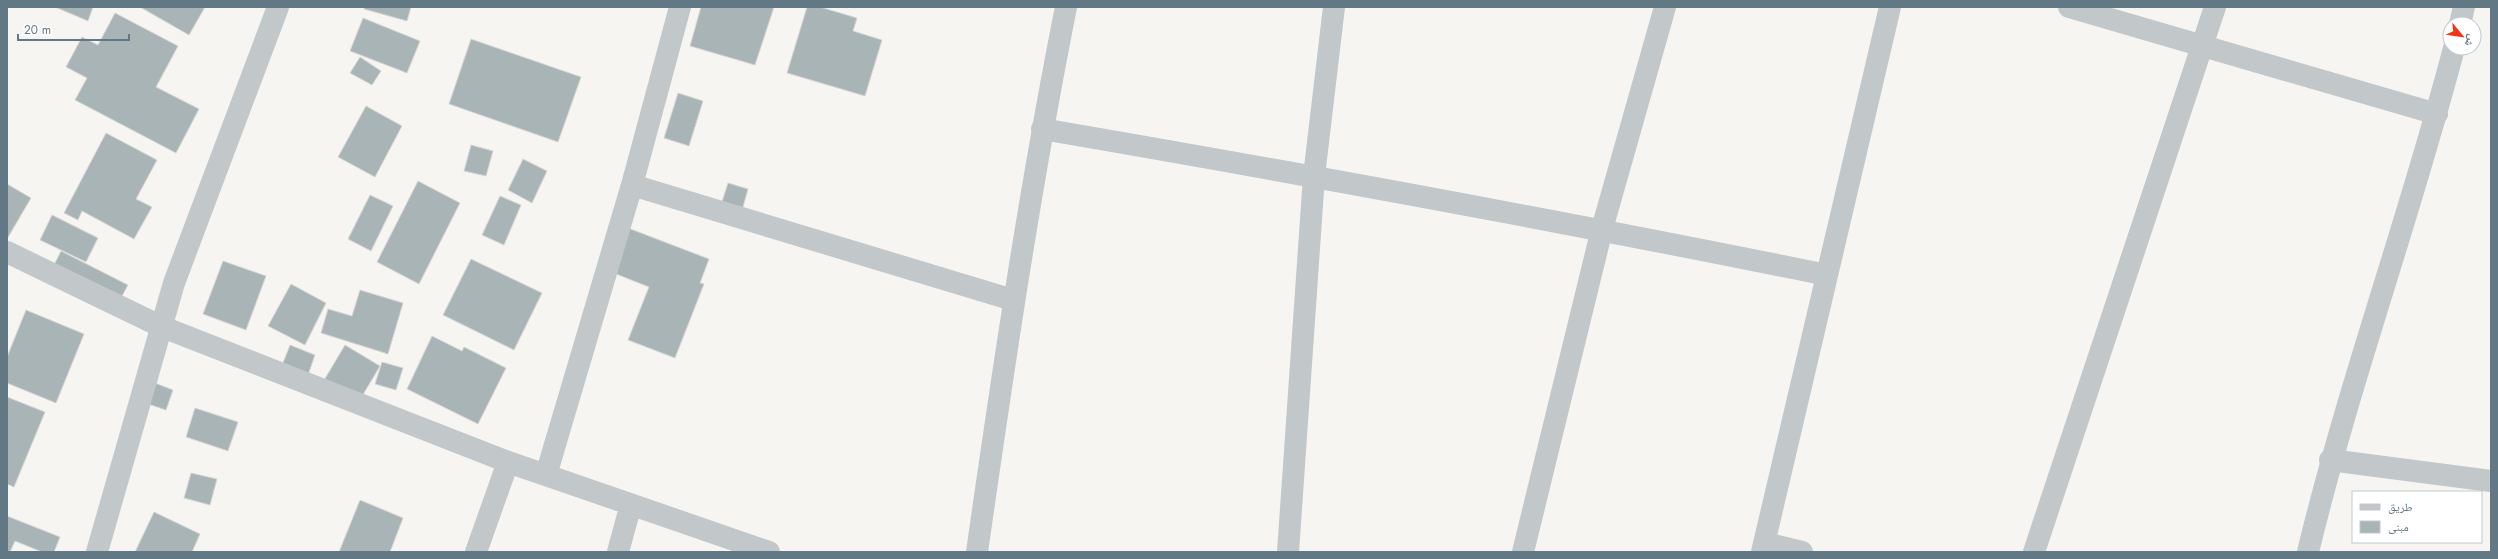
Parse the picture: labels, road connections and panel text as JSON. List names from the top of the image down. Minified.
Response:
{"legend":["طريق","مبنى"],"scale_bar":"20 m","north":"bottom right"}
